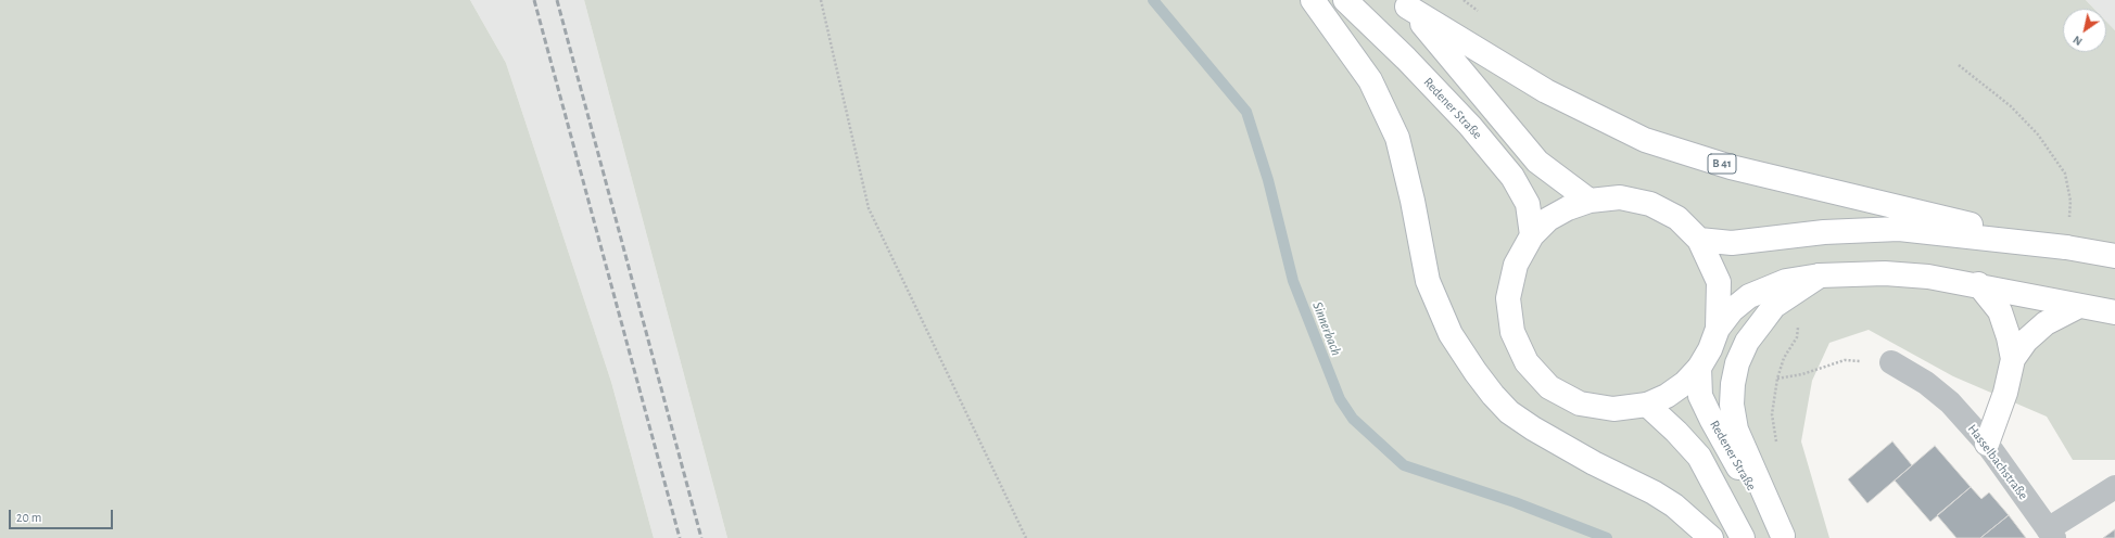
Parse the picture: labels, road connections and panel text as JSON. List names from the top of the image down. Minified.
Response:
{"streets":{"main road":["Redener Straße","B 41"],"street":["Hasselbachstraße"]},"water":["Sinnerbach"],"scale_bar":"20 m","north":"bottom left"}
